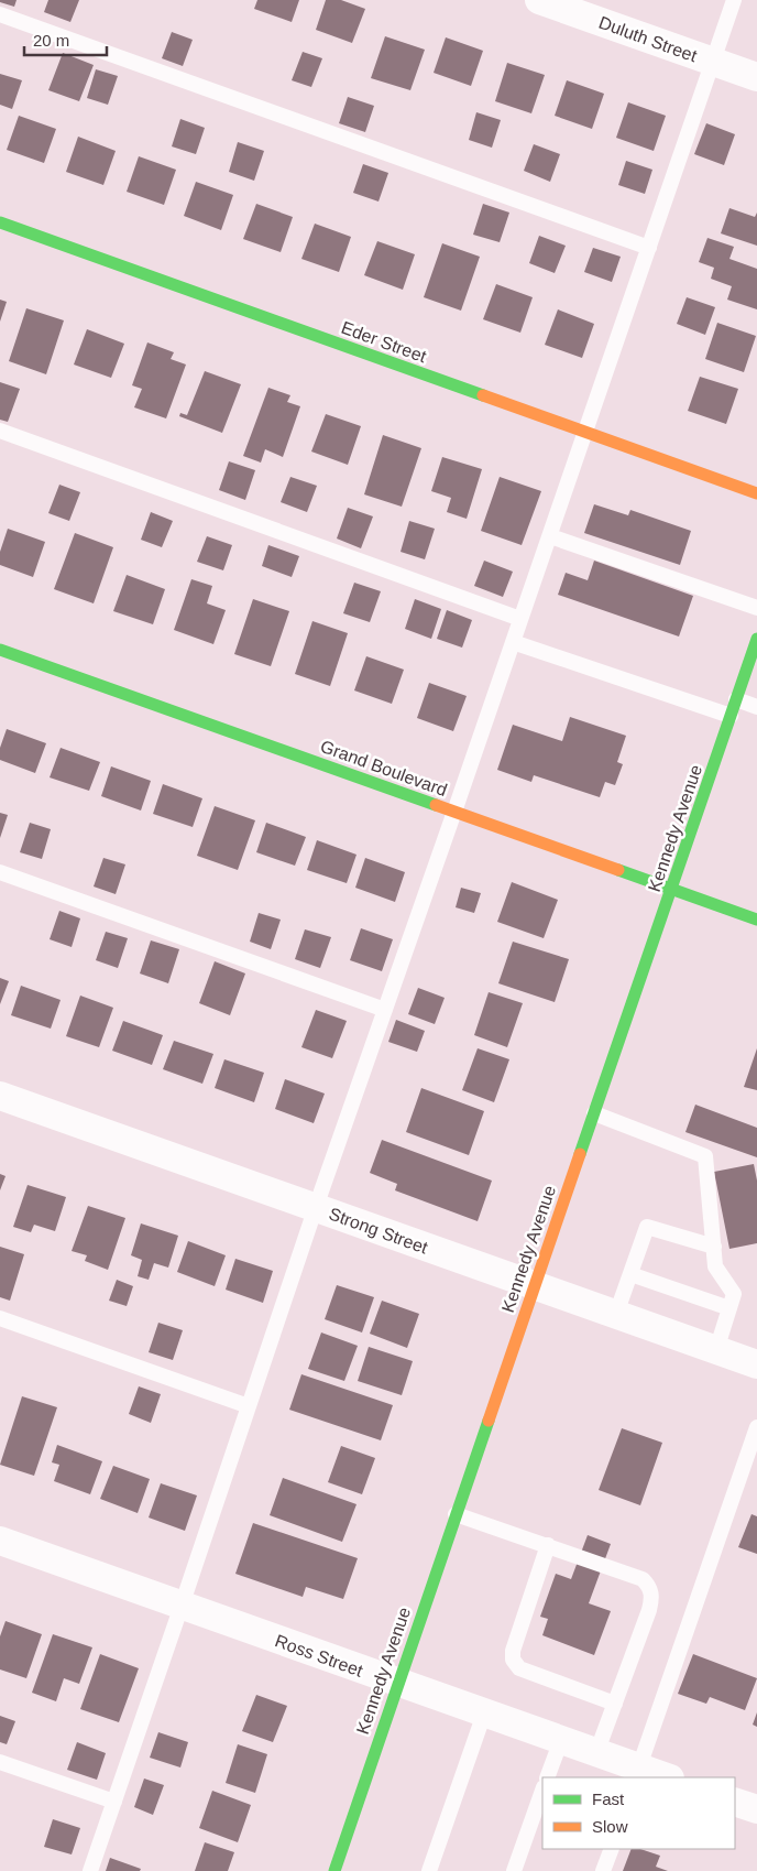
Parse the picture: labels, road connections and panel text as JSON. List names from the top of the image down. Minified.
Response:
{"streets":{"street":["Duluth Street","Eder Street","Grand Boulevard","Kennedy Avenue","Strong Street","Ross Street"]},"crossings":[["Grand Boulevard","Kennedy Avenue"],["Kennedy Avenue","Strong Street"],["Kennedy Avenue","Ross Street"]],"legend":["Fast","Slow"],"scale_bar":"20 m"}
